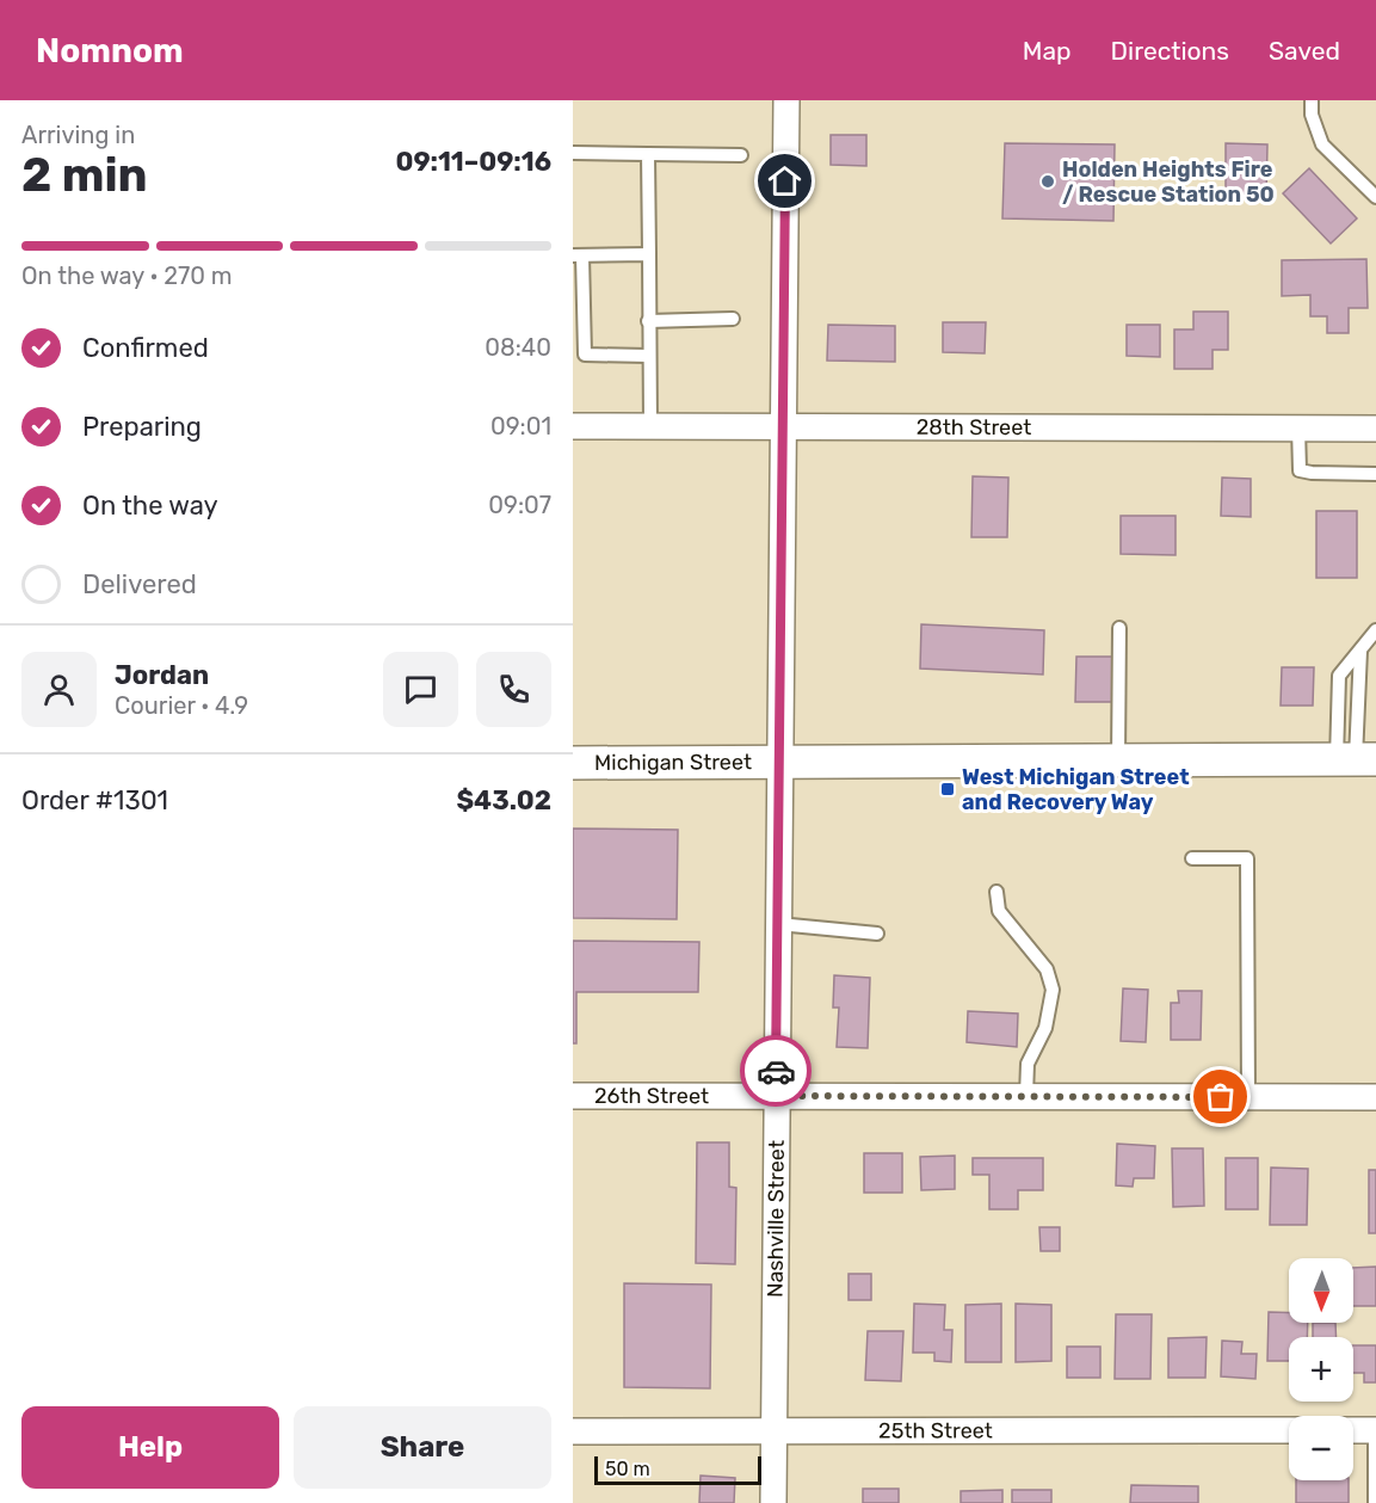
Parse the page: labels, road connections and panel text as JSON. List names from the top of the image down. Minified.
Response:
{"streets":{"street":["28th Street","Michigan Street","26th Street","Nashville Street","25th Street"]},"crossings":[["28th Street","Nashville Street"],["Michigan Street","Nashville Street"],["26th Street","Nashville Street"],["Nashville Street","25th Street"]],"places":{"other":["Holden Heights Fire / Rescue Station 50"],"transit":["West Michigan Street and Recovery Way"]},"scale_bar":"50 m","north":"bottom","page":{"header":"Nomnom","nav":["Map","Directions","Saved"],"heading":["2 min","Arriving in","09:11–09:16"],"panel":["Jordan","Courier · 4.9","Order #1301","$43.02"],"bar":"On the way · 270 m","list":[["Confirmed","08:40"],["Preparing","09:01"],["On the way","09:07"],"Delivered"],"map_buttons":["+","−"],"buttons":["Help","Share"],"scale":"50 m"}}
